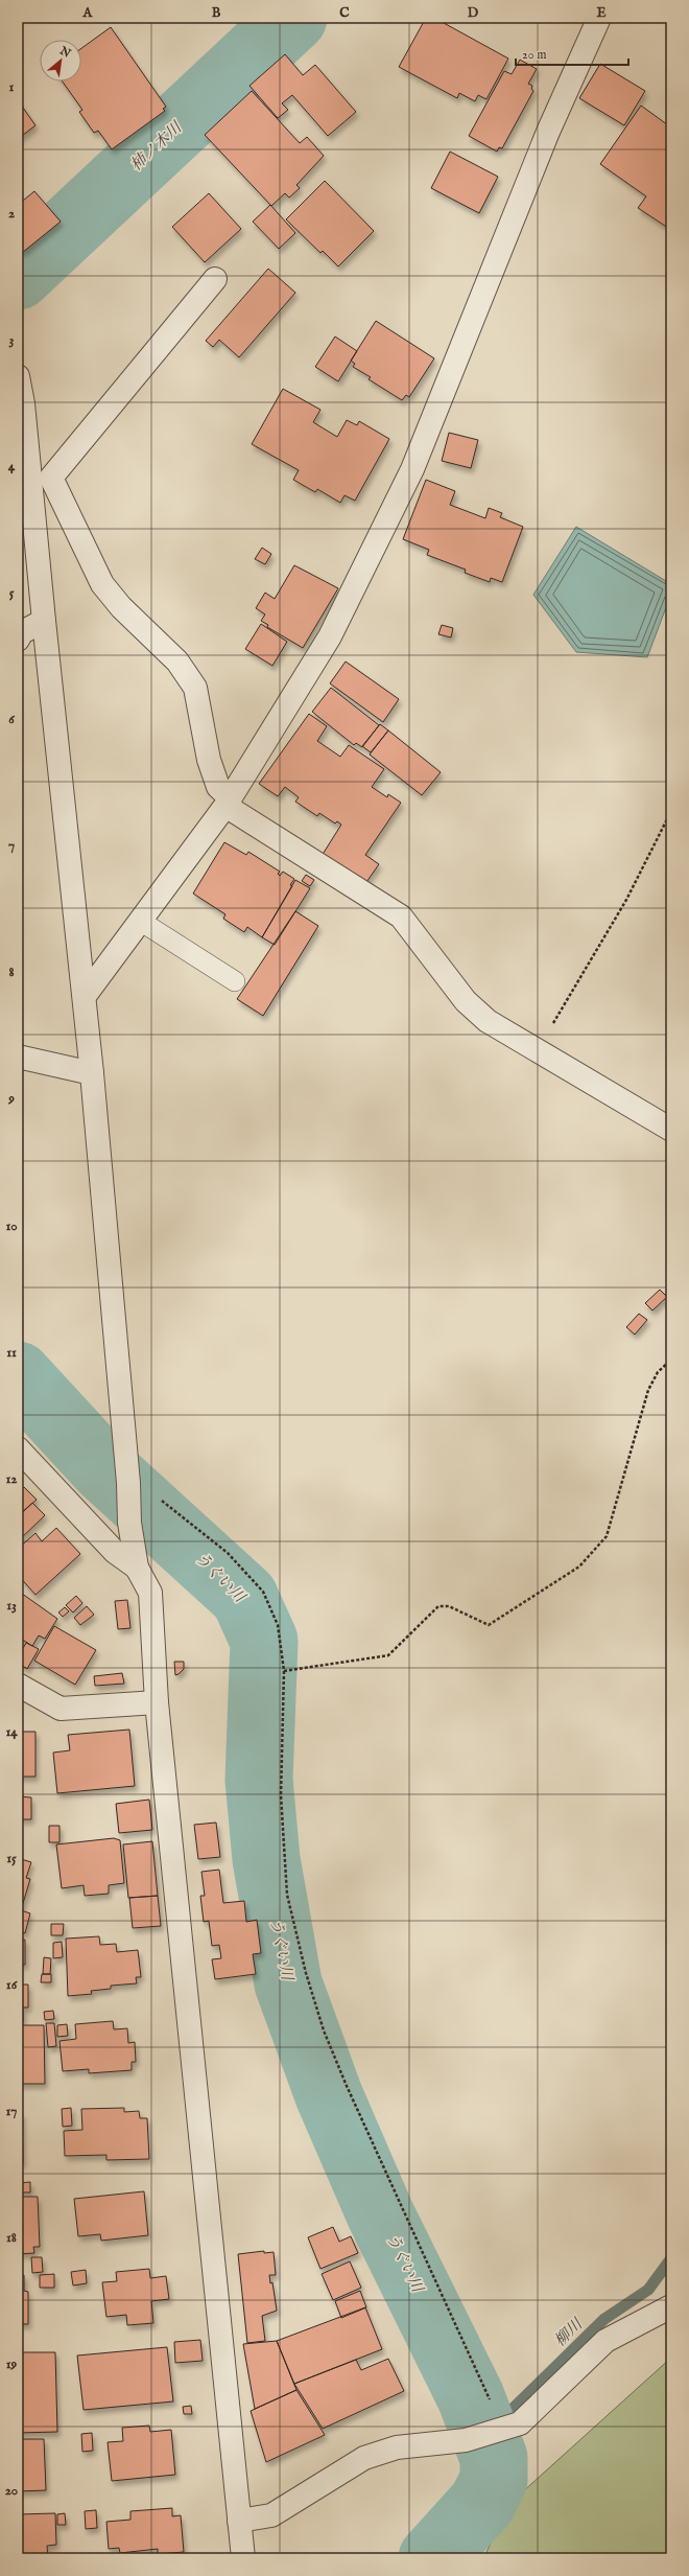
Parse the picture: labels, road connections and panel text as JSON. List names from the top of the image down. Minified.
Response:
{"water":["柿ノ木川","うぐい川","柳川"],"scale_bar":"20 m","north":"top right","grid":{"columns":["A","B","C","D","E"],"rows":["1","2","3","4","5","6","7","8","9","10","11","12","13","14","15","16","17","18","19","20"]}}
